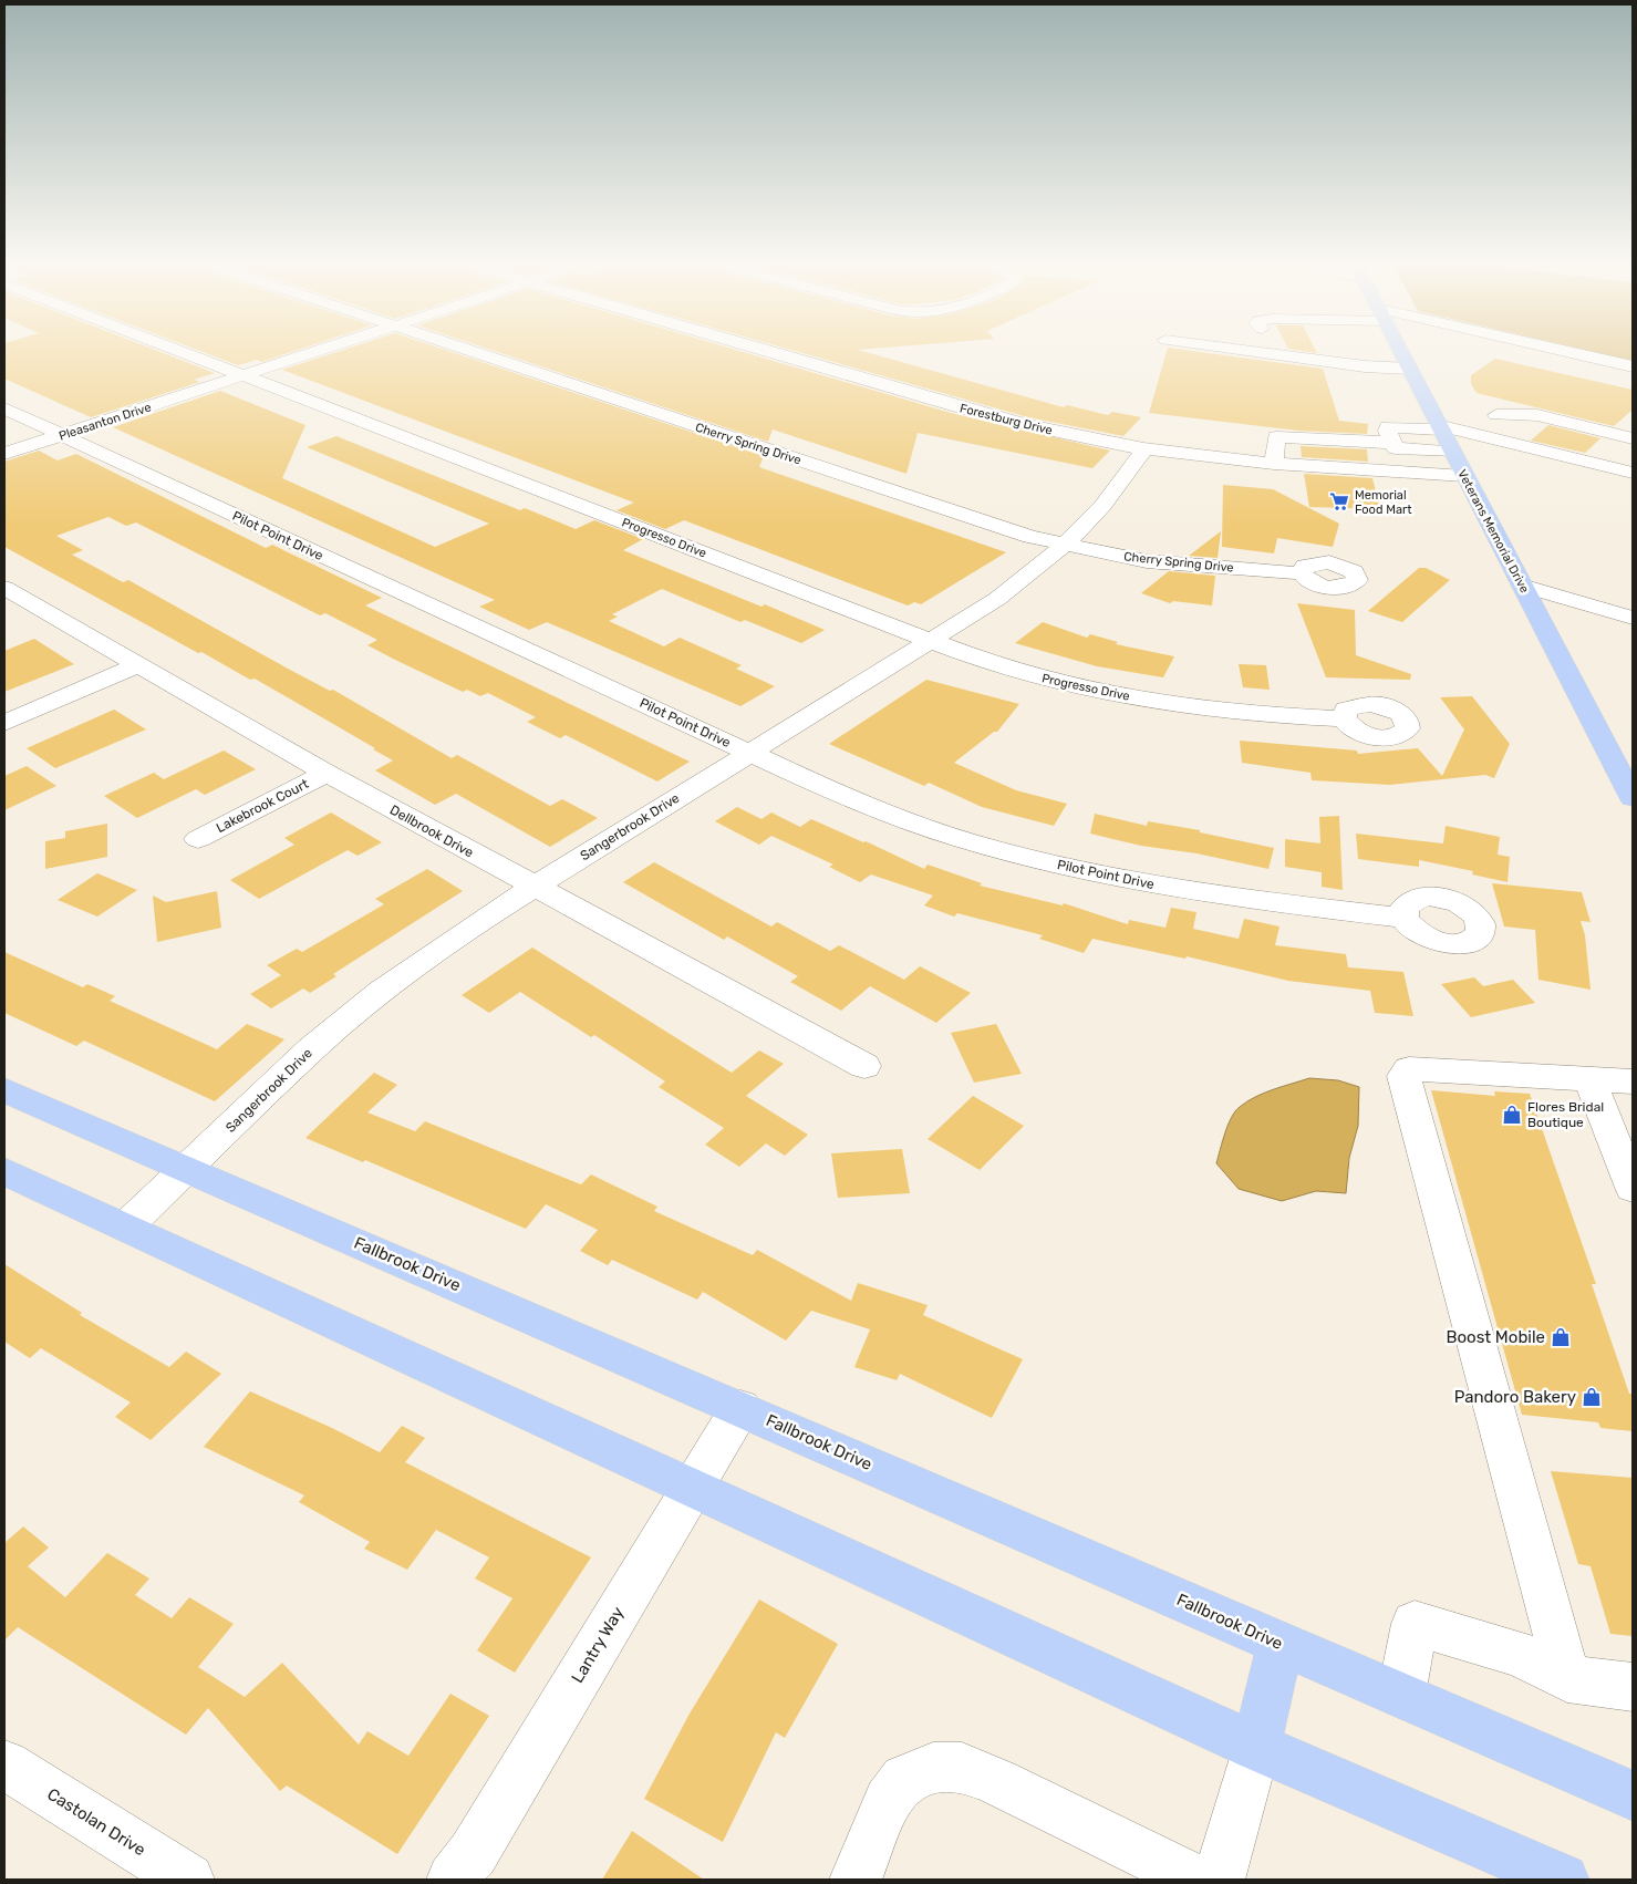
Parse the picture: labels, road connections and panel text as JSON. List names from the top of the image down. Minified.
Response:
{"streets":{"main road":["Veterans Memorial Drive","Fallbrook Drive"],"street":["Forestburg Drive","Pleasanton Drive","Cherry Spring Drive","Pilot Point Drive","Progresso Drive","Lakebrook Court","Sangerbrook Drive","Dellbrook Drive","Lantry Way","Castolan Drive"]},"crossings":[["Forestburg Drive","Veterans Memorial Drive"],["Forestburg Drive","Sangerbrook Drive"],["Pleasanton Drive","Pilot Point Drive"],["Pleasanton Drive","Progresso Drive"],["Cherry Spring Drive","Sangerbrook Drive"],["Pilot Point Drive","Sangerbrook Drive"],["Progresso Drive","Sangerbrook Drive"],["Lakebrook Court","Dellbrook Drive"],["Sangerbrook Drive","Dellbrook Drive"],["Sangerbrook Drive","Fallbrook Drive"],["Fallbrook Drive","Lantry Way"]],"places":{"supermarket":["Memorial Food Mart"],"shop":["Flores Bridal Boutique","Boost Mobile","Pandoro Bakery"]}}
